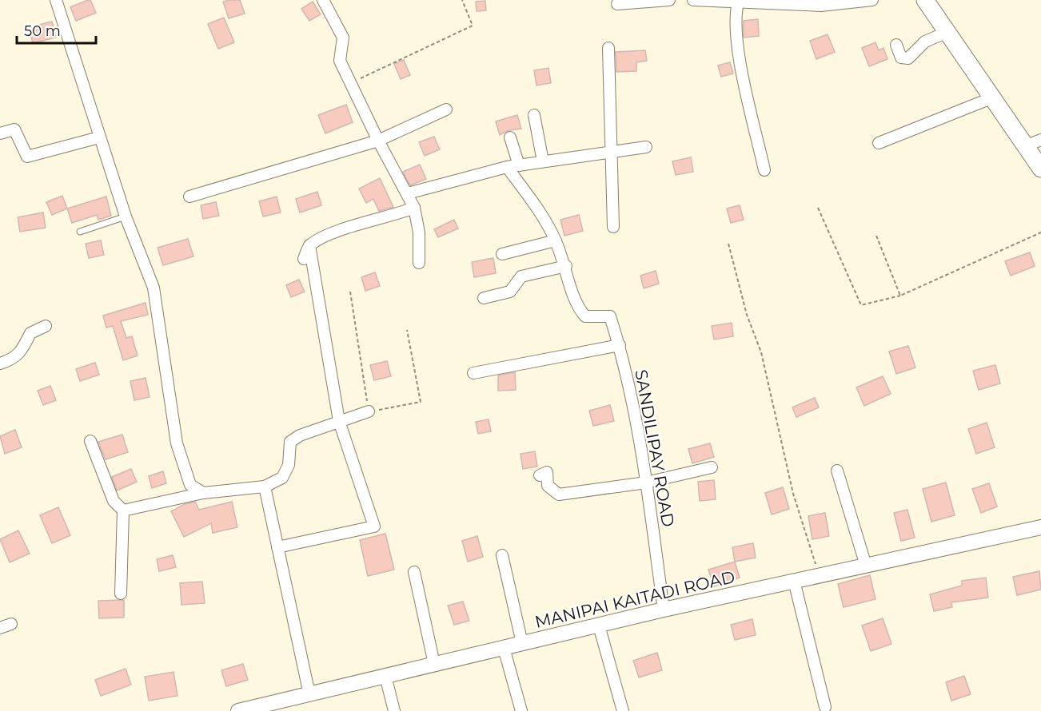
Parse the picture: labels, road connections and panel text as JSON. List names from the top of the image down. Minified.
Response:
{"streets":{"main road":["MANIPAI KAITADI ROAD"],"street":["SANDILIPAY ROAD"]},"crossings":[["SANDILIPAY ROAD","MANIPAI KAITADI ROAD"]],"scale_bar":"50 m"}
